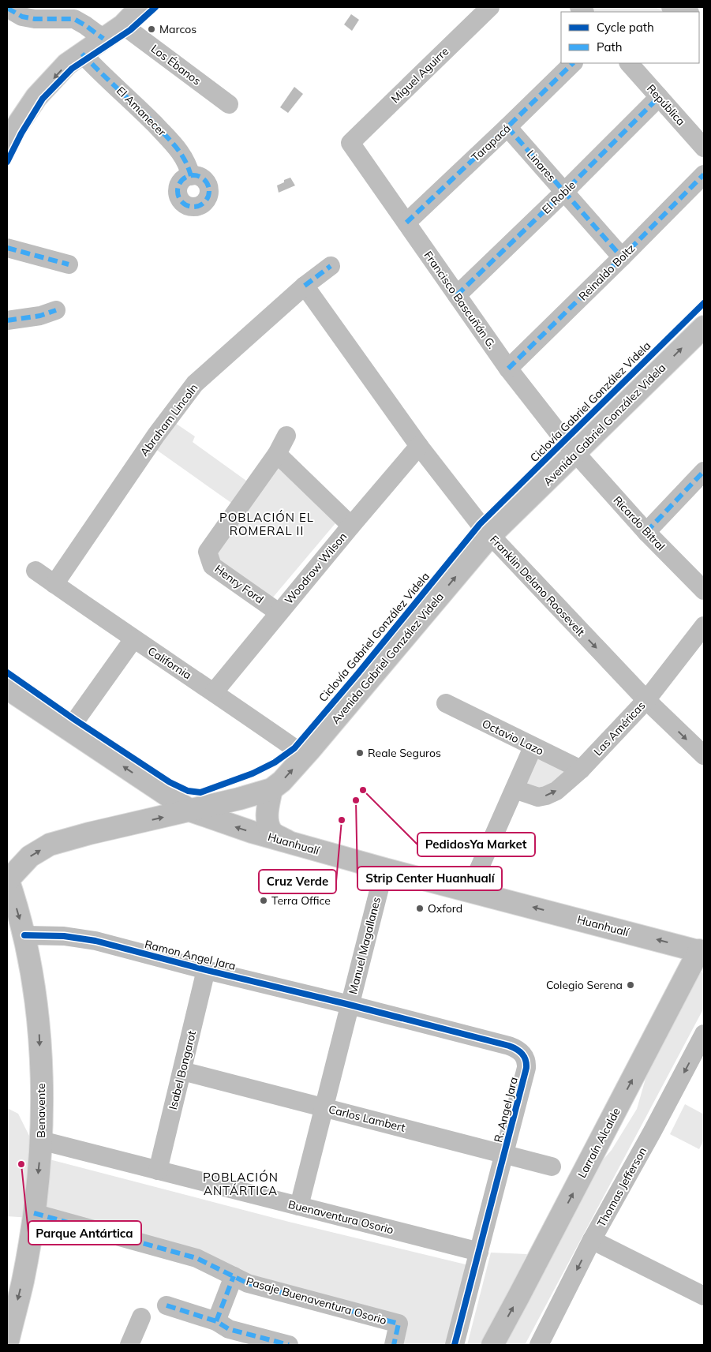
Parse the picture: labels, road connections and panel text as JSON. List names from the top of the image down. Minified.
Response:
{"streets":{"main road":["Avenida Gabriel González Videla","Huanhualí","Benavente","Larraín Alcalde"],"street":["Los Ébanos","Miguel Aguirre","República","El Amanecer","Tarapacá","Linares","El Roble","Reinaldo Boltz","Francisco Bascuñán G.","Abraham Lincoln","Ricardo Bitral","Woodrow Wilson","Henry Ford","Franklin Delano Roosevelt","California","Las Américas","Octavio Lazo","Manuel Magallanes","Ramon Angel Jara","Isabel Bongarot","R. Angel Jara","Carlos Lambert","Thomas Jefferson","Buenaventura Osorio","Pasaje Buenaventura Osorio"],"cycle path":["Ciclovía Gabriel González Videla"]},"crossings":[["Miguel Aguirre","Francisco Bascuñán G."],["República","El Roble"],["Tarapacá","Linares"],["Tarapacá","Francisco Bascuñán G."],["Linares","El Roble"],["Linares","Reinaldo Boltz"],["El Roble","Francisco Bascuñán G."],["Reinaldo Boltz","Francisco Bascuñán G."],["Francisco Bascuñán G.","Avenida Gabriel González Videla"],["Francisco Bascuñán G.","Ricardo Bitral"],["Abraham Lincoln","Franklin Delano Roosevelt"],["Abraham Lincoln","California"],["Avenida Gabriel González Videla","Ricardo Bitral"],["Avenida Gabriel González Videla","Franklin Delano Roosevelt"],["Avenida Gabriel González Videla","California"],["Avenida Gabriel González Videla","Huanhualí"],["Avenida Gabriel González Videla","Benavente"],["Woodrow Wilson","Henry Ford"],["Woodrow Wilson","Franklin Delano Roosevelt"],["Woodrow Wilson","California"],["Franklin Delano Roosevelt","Las Américas"],["Las Américas","Octavio Lazo"],["Huanhualí","Manuel Magallanes"],["Huanhualí","Larraín Alcalde"],["Manuel Magallanes","Ramon Angel Jara"],["Manuel Magallanes","R. Angel Jara"],["Manuel Magallanes","Carlos Lambert"],["Manuel Magallanes","Buenaventura Osorio"],["Ramon Angel Jara","Isabel Bongarot"],["Ramon Angel Jara","R. Angel Jara"],["Ramon Angel Jara","Benavente"],["Isabel Bongarot","Carlos Lambert"],["Isabel Bongarot","Buenaventura Osorio"],["R. Angel Jara","Carlos Lambert"],["R. Angel Jara","Buenaventura Osorio"],["Benavente","Buenaventura Osorio"],["Benavente","Pasaje Buenaventura Osorio"]],"one_way":["Avenida Gabriel González Videla","Franklin Delano Roosevelt","Huanhualí","Benavente","Larraín Alcalde","Thomas Jefferson"],"districts":["POBLACIÓN EL ROMERAL II","POBLACIÓN ANTÁRTICA"],"places":["Marcos","Reale Seguros","PedidosYa Market","Strip Center Huanhualí","Cruz Verde","Terra Office","Oxford","Colegio Serena","Parque Antártica"],"legend":["Cycle path","Path"]}
